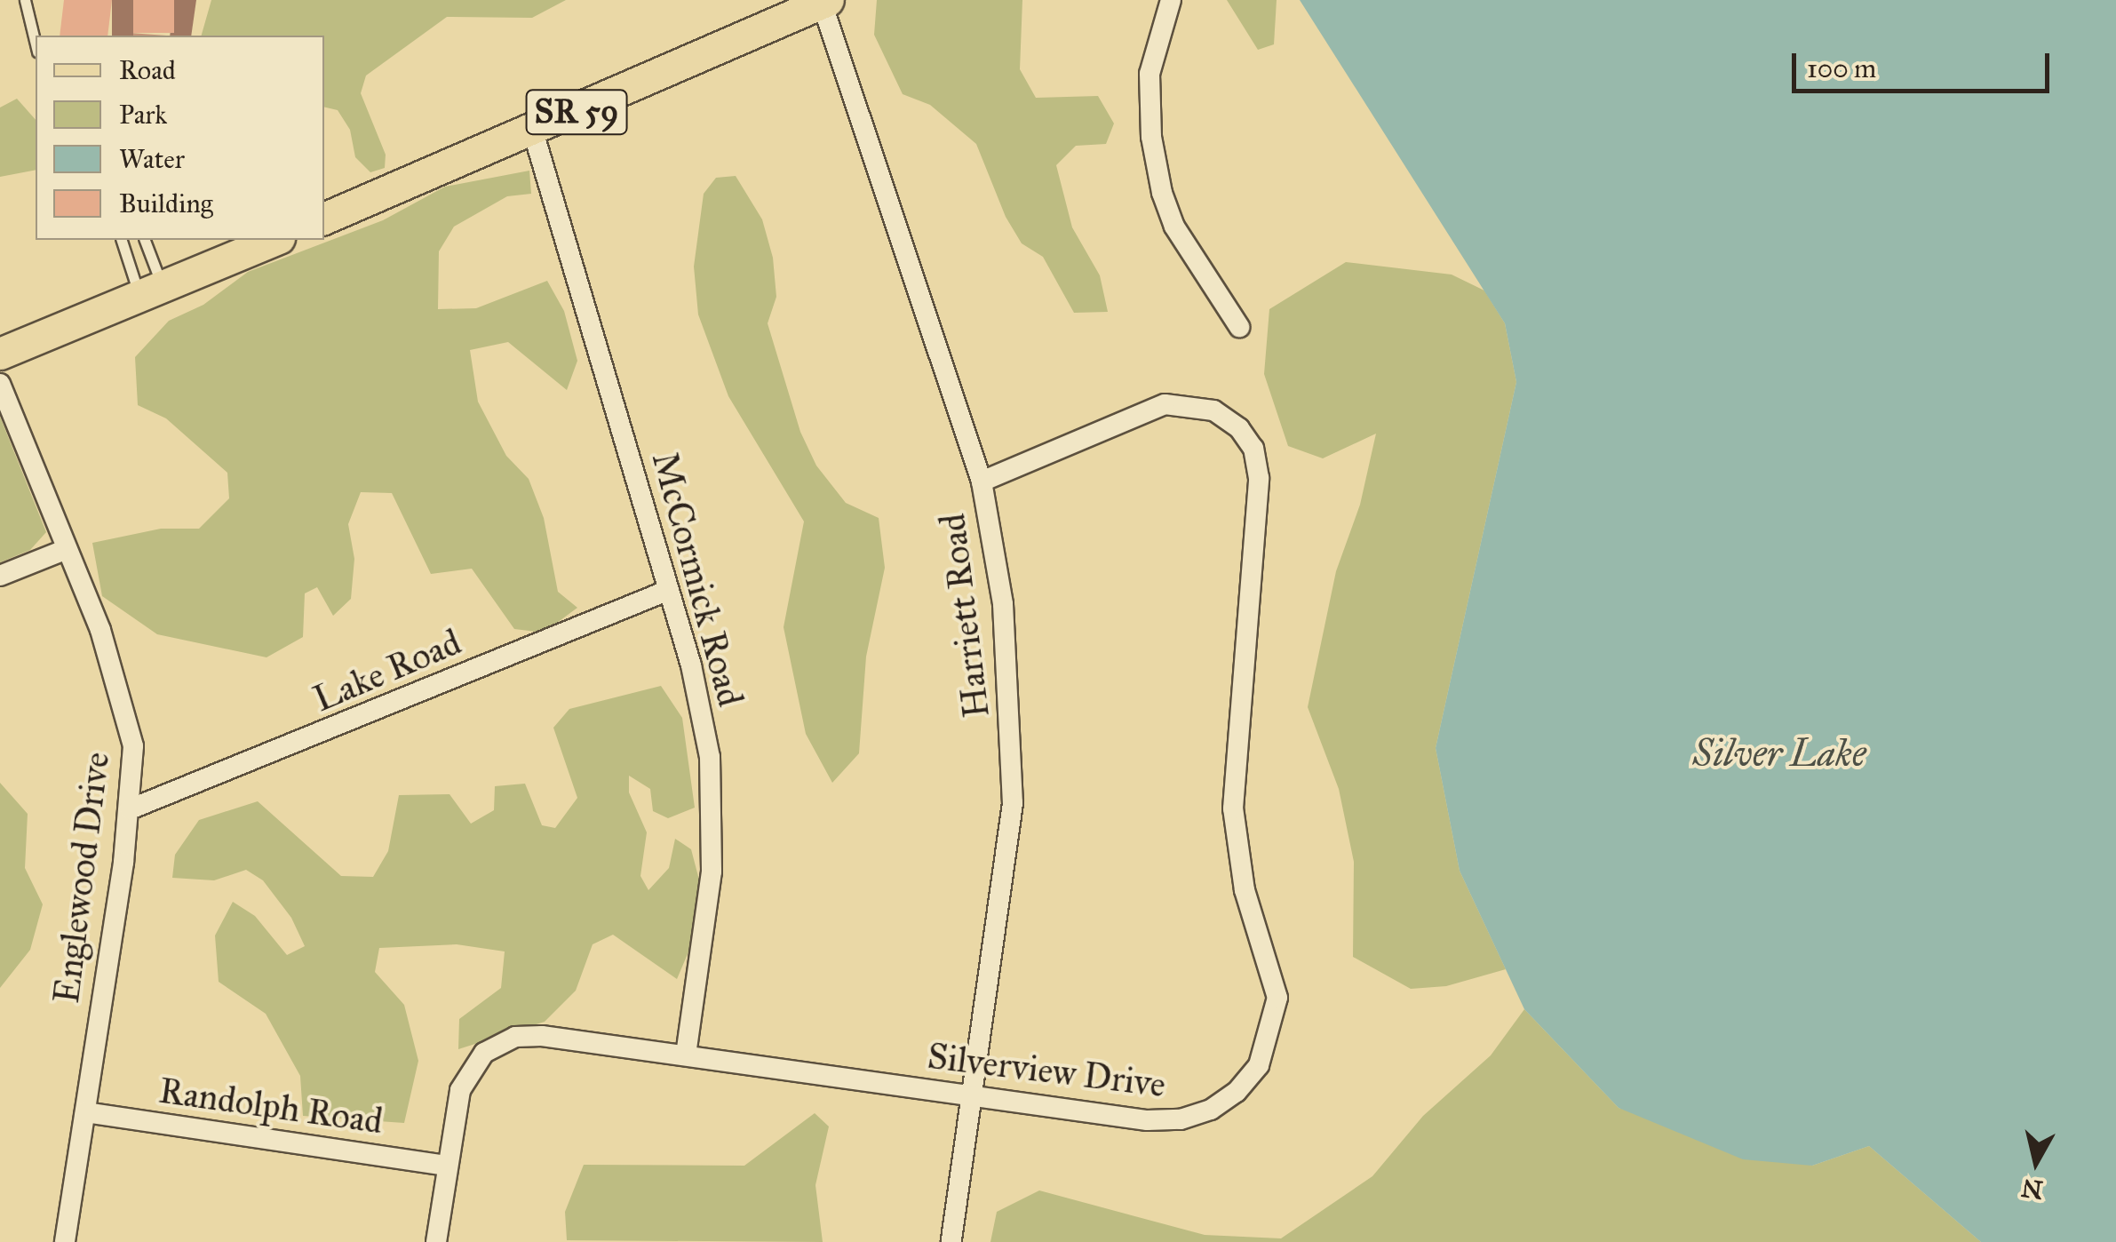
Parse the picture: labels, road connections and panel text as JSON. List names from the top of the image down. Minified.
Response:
{"streets":{"main road":["SR 59"],"street":["McCormick Road","Harriett Road","Lake Road","Englewood Drive","Silverview Drive","Randolph Road"]},"crossings":[["SR 59","McCormick Road"],["SR 59","Harriett Road"],["McCormick Road","Lake Road"],["McCormick Road","Silverview Drive"],["Harriett Road","Silverview Drive"],["Lake Road","Englewood Drive"],["Englewood Drive","Randolph Road"],["Silverview Drive","Randolph Road"]],"water":["Silver Lake"],"legend":["Road","Park","Water","Building"],"scale_bar":"100 m","north":"bottom"}
